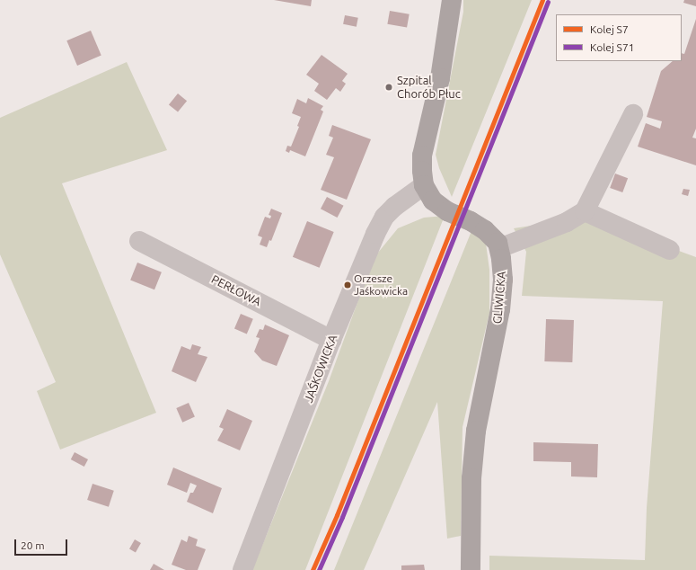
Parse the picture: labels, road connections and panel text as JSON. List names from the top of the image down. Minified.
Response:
{"streets":{"main road":["GLIWICKA"],"street":["PERŁOWA","JAŚKOWICKA"]},"crossings":[["PERŁOWA","JAŚKOWICKA"]],"places":["Szpital Chorób Płuc","Orzesze Jaśkowicka"],"lines":["rail line S7","rail line S71"],"legend":["Kolej S7","Kolej S71"],"scale_bar":"20 m"}
